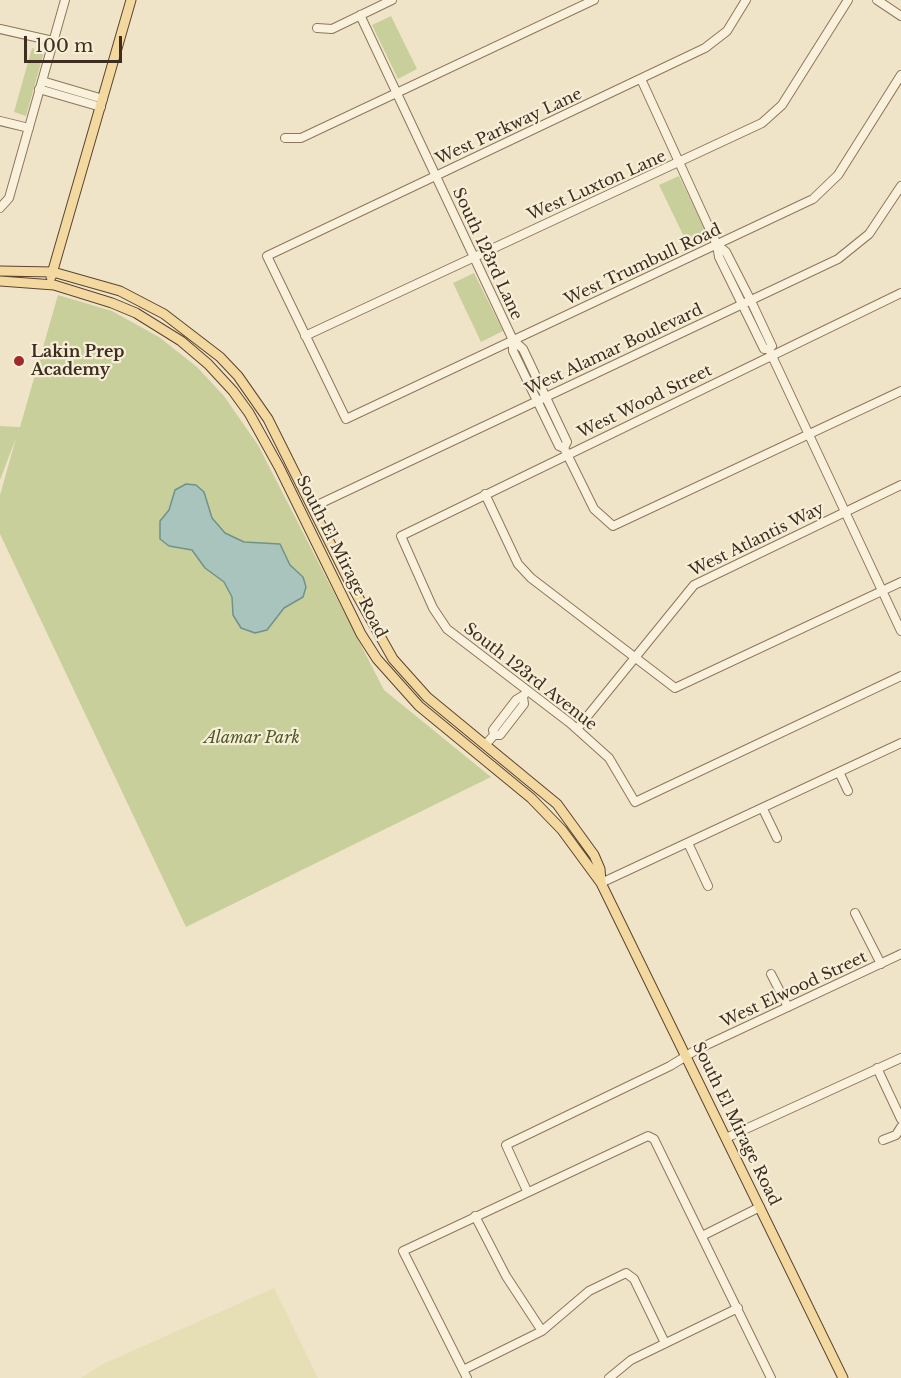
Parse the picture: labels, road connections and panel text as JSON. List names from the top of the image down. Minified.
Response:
{"streets":{"main road":["South El Mirage Road"],"street":["West Parkway Lane","West Luxton Lane","South 123rd Lane","West Trumbull Road","West Alamar Boulevard","West Wood Street","West Atlantis Way","South 123rd Avenue","West Elwood Street"]},"crossings":[["West Parkway Lane","West Luxton Lane"],["West Parkway Lane","South 123rd Lane"],["West Parkway Lane","West Trumbull Road"],["West Luxton Lane","South 123rd Lane"],["West Luxton Lane","West Trumbull Road"],["South 123rd Lane","West Trumbull Road"],["South 123rd Lane","West Alamar Boulevard"],["South 123rd Lane","West Wood Street"],["West Alamar Boulevard","South El Mirage Road"],["West Wood Street","South 123rd Avenue"],["West Atlantis Way","South 123rd Avenue"],["South El Mirage Road","West Elwood Street"]],"parks":["Alamar Park"],"places":["Lakin Prep Academy"],"scale_bar":"100 m"}
